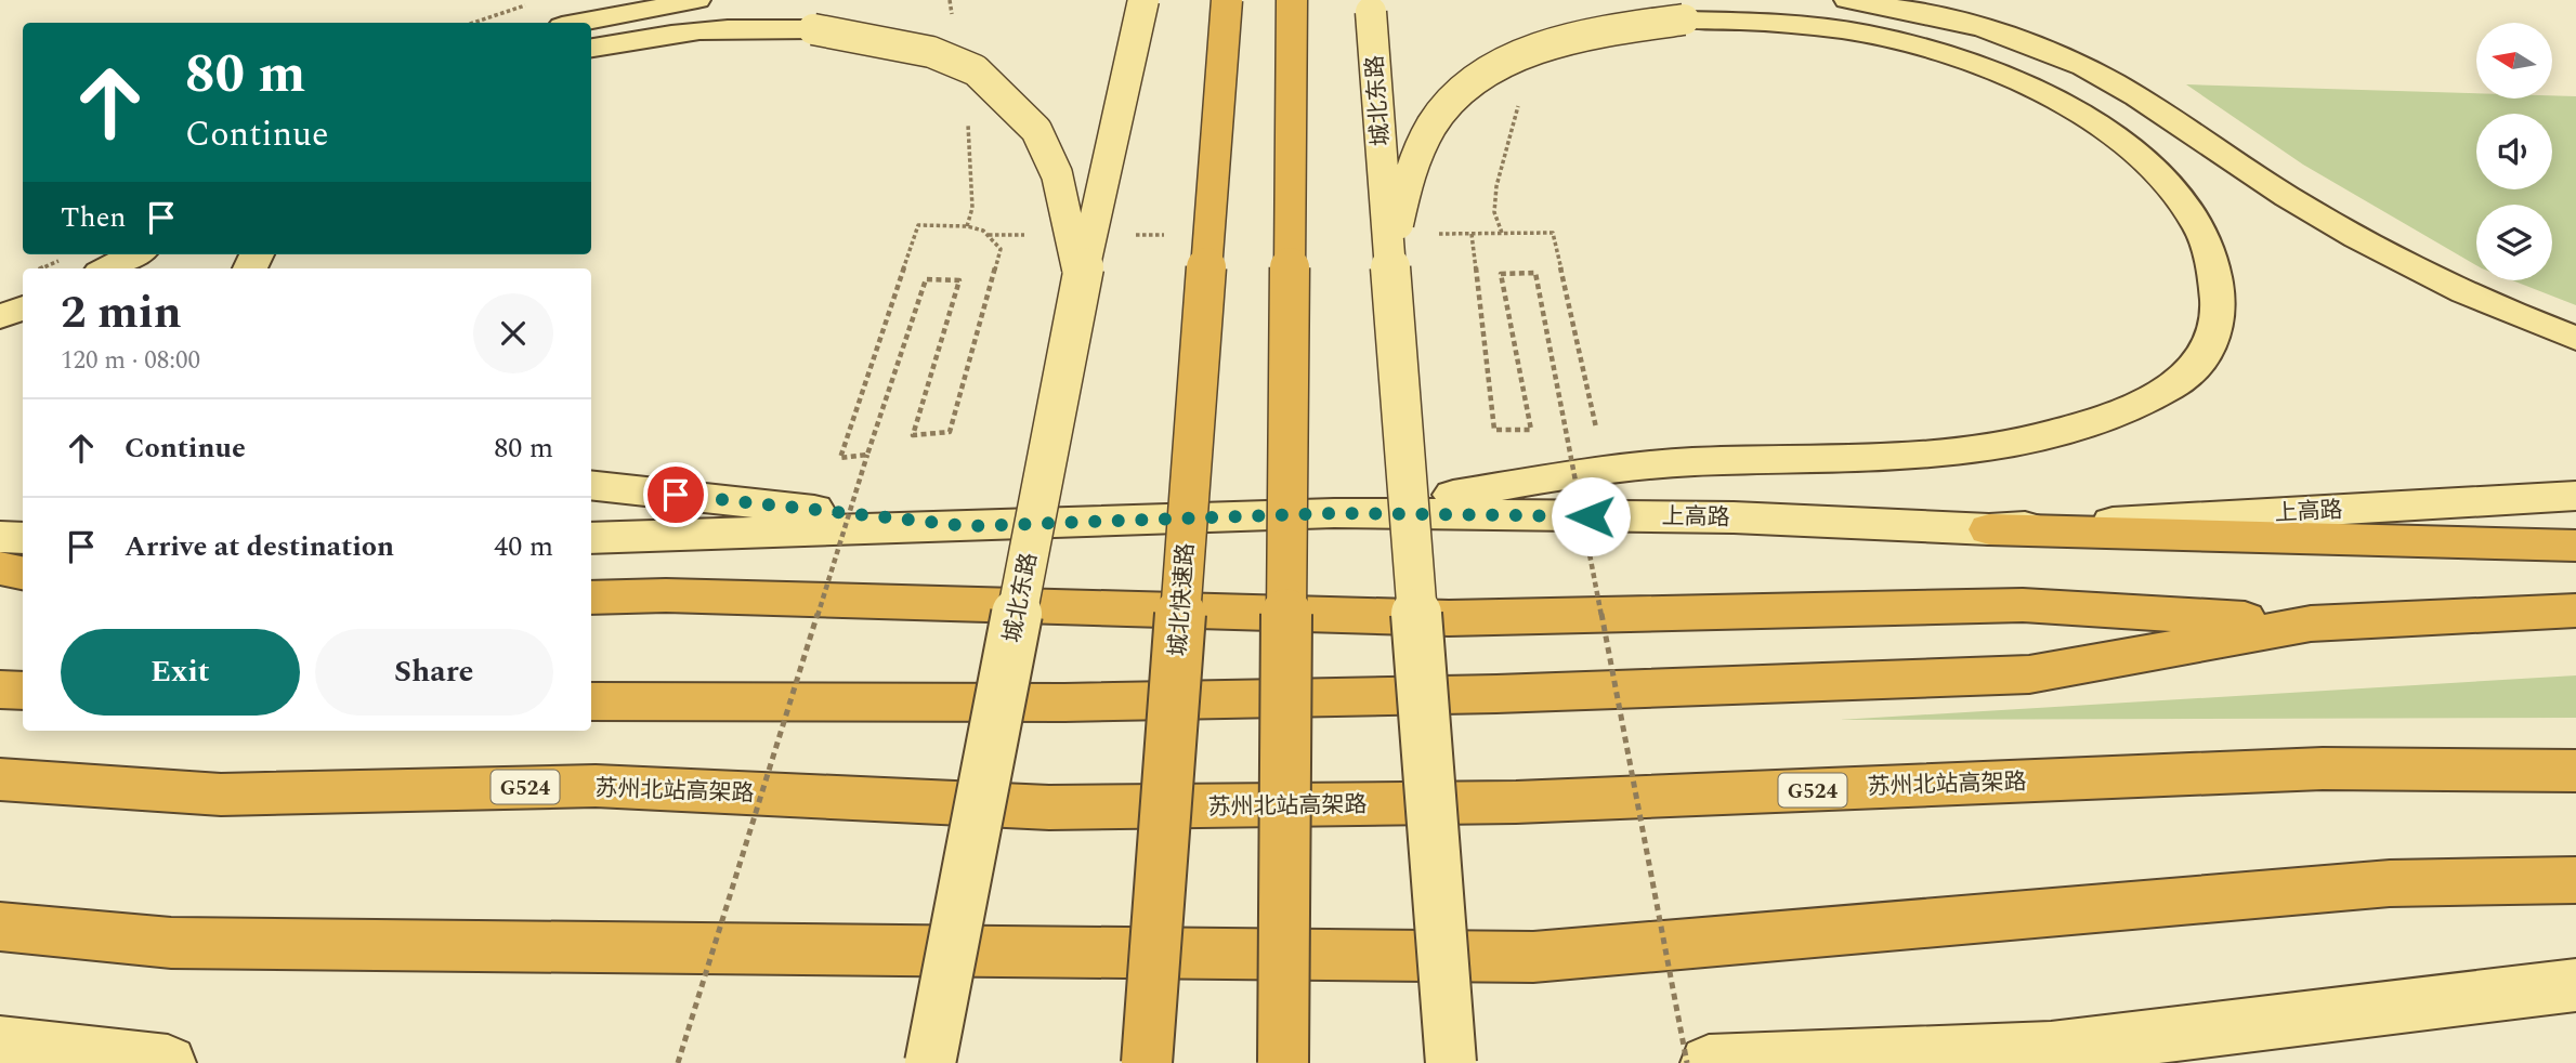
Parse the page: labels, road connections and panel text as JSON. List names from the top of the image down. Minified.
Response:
{"streets":{"highway":["城北快速路","苏州北站高架路","G524"],"main road":["城北东路","上高路"]},"north":"left","page":{"turn":["80 m","Continue"],"then":"Then","heading":["2 min","120 m · 08:00"],"list":[{"name":"Continue","value":"80 m"},{"name":"Arrive at destination","value":"40 m"}],"buttons":["Exit","Share"]}}
